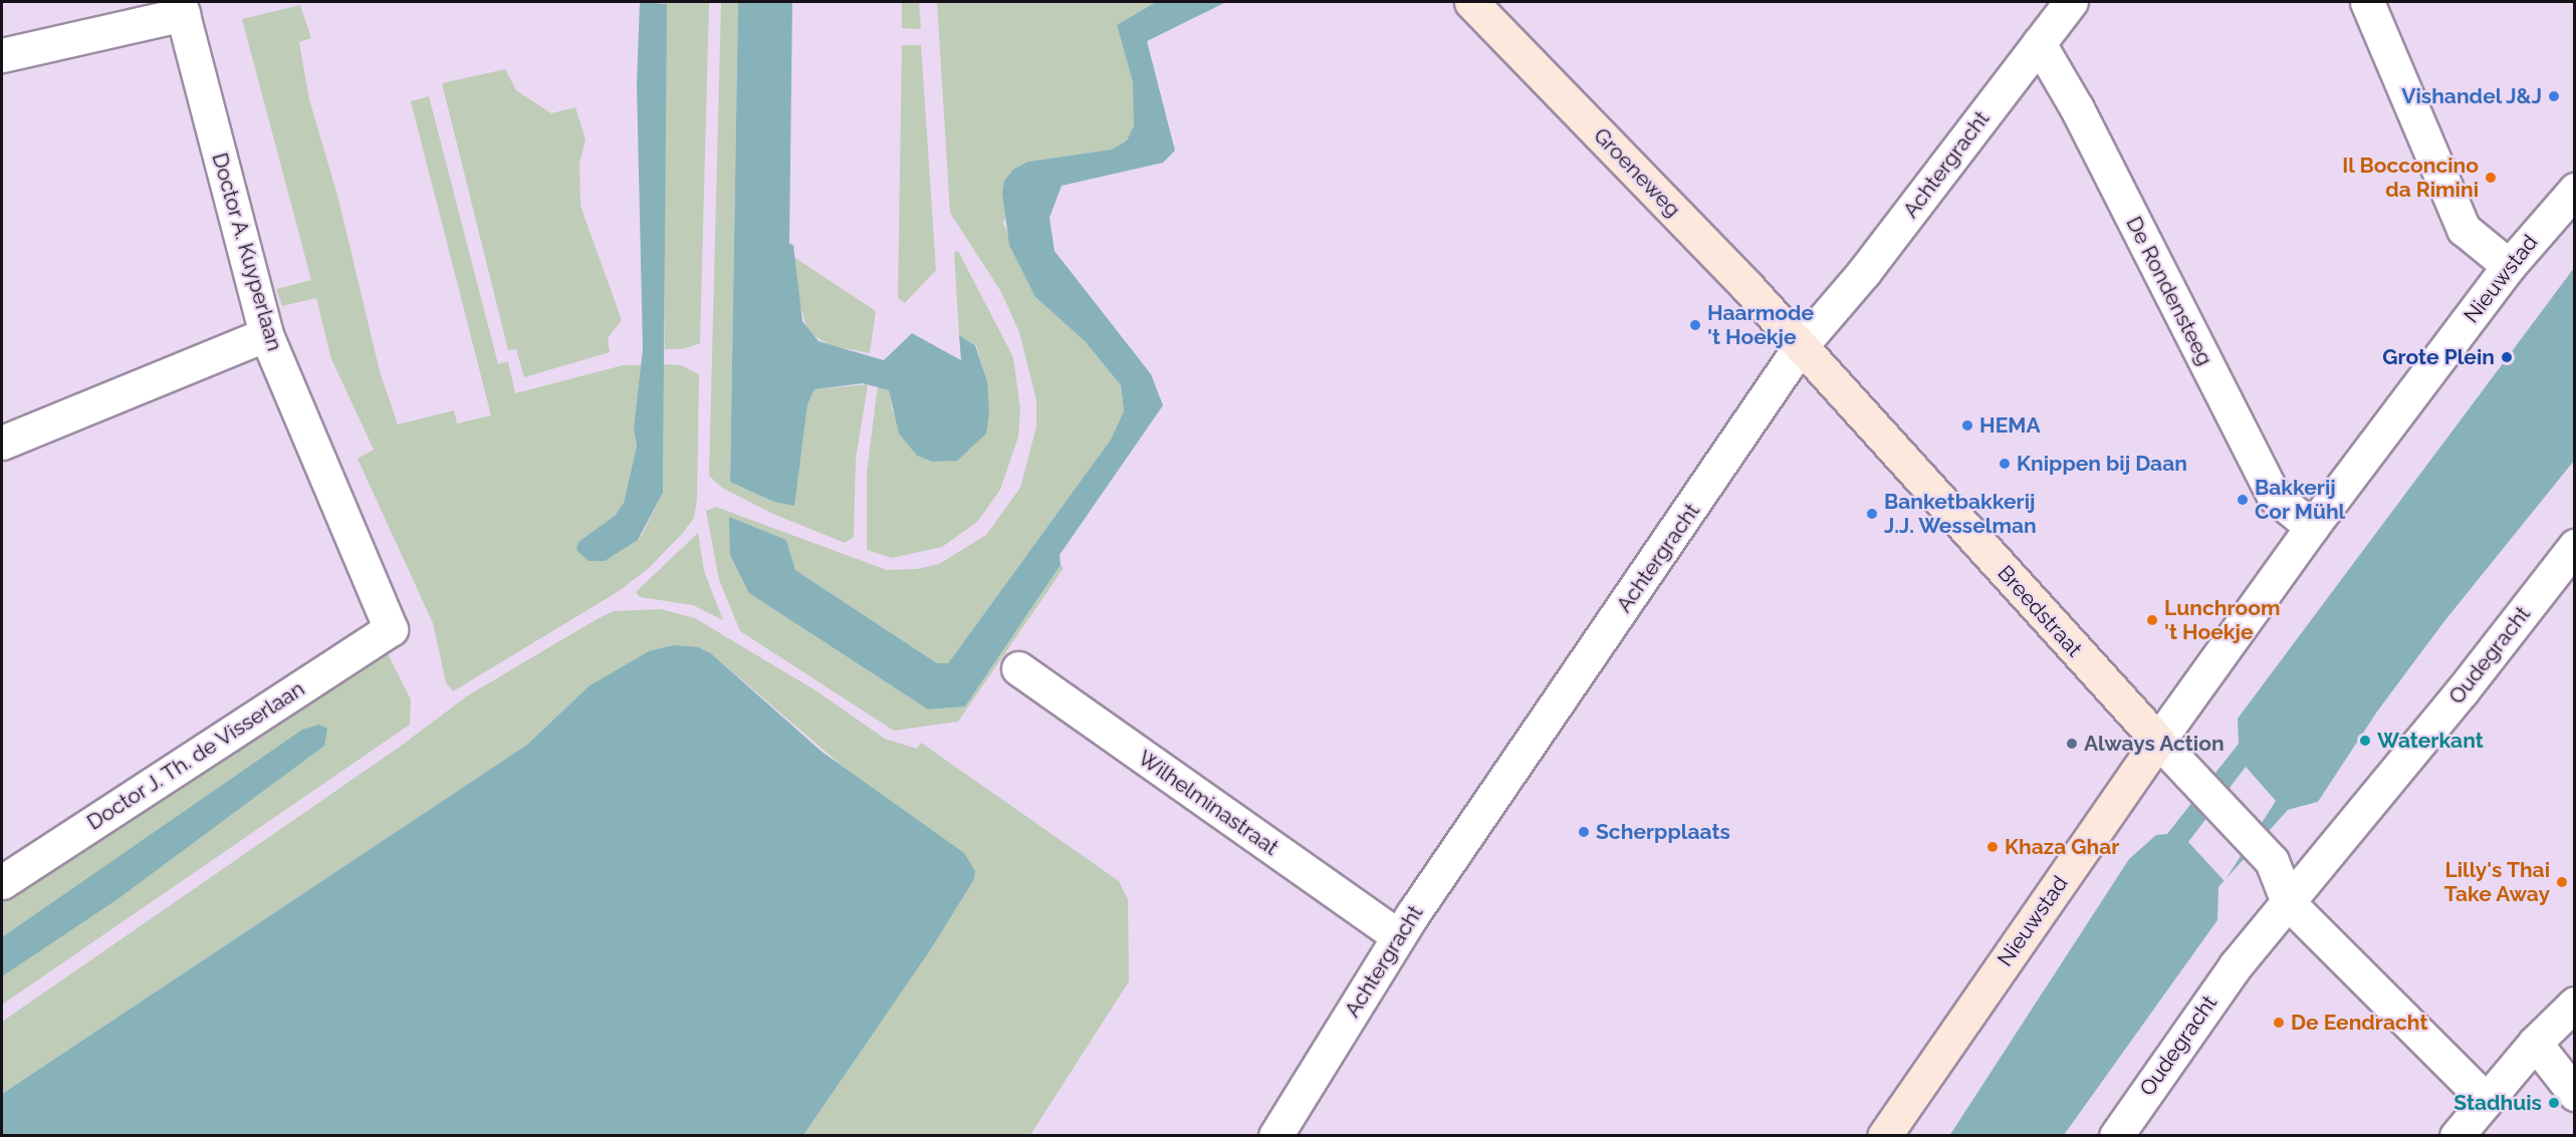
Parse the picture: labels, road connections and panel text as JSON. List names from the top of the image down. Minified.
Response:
{"streets":{"street":["Achtergracht","Groeneweg","Doctor A. Kuyperlaan","Nieuwstad","De Rondensteeg","Breedstraat","Oudegracht","Doctor J. Th. de Visserlaan","Wilhelminastraat"]},"crossings":[["Achtergracht","Groeneweg"],["Achtergracht","De Rondensteeg"],["Achtergracht","Breedstraat"],["Achtergracht","Wilhelminastraat"],["Groeneweg","Breedstraat"],["Doctor A. Kuyperlaan","Doctor J. Th. de Visserlaan"],["Nieuwstad","De Rondensteeg"],["Nieuwstad","Breedstraat"]],"places":["Vishandel J&J","Il Bocconcino da Rimini","Haarmode 't Hoekje","Grote Plein","HEMA","Knippen bij Daan","Bakkerij Cor Mühl","Banketbakkerij J.J. Wesselman","Lunchroom 't Hoekje","Waterkant","Always Action","Scherpplaats","Khaza Ghar","Lilly's Thai Take Away","De Eendracht","Stadhuis"]}
